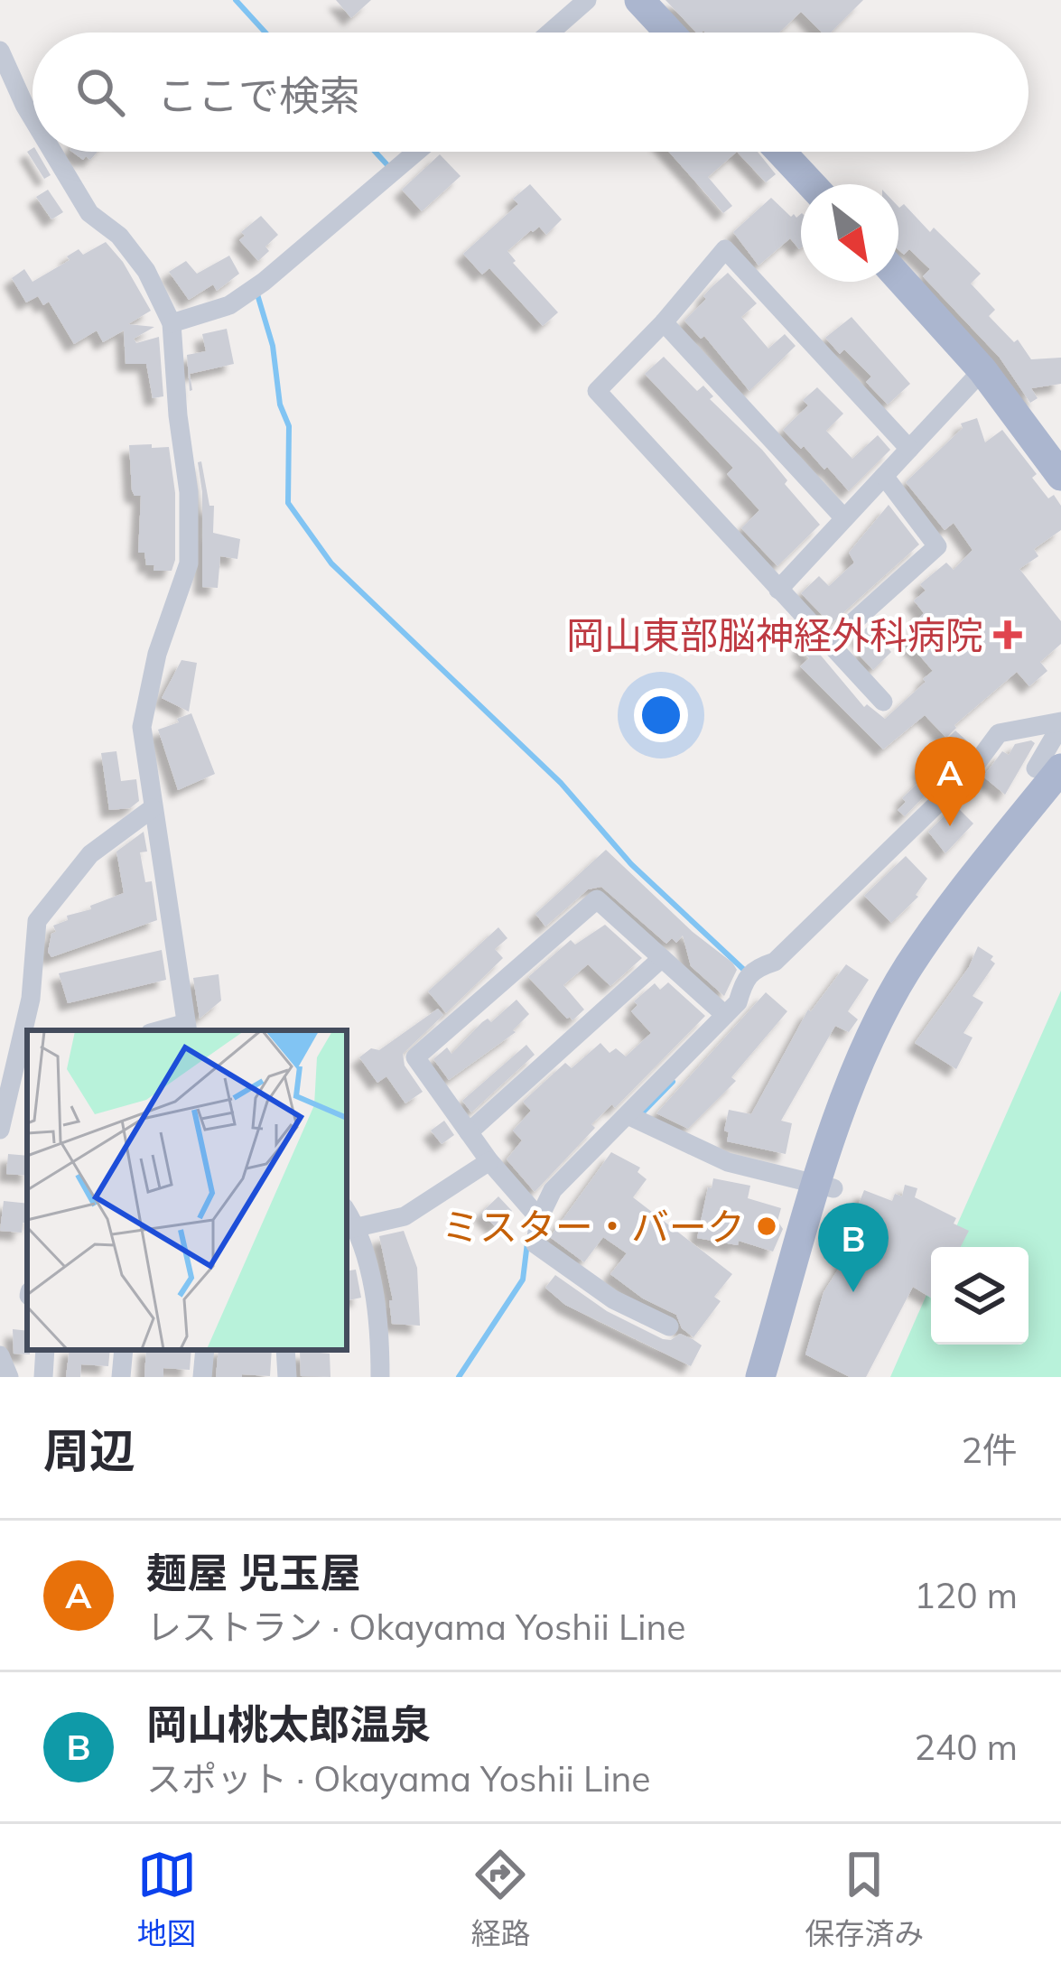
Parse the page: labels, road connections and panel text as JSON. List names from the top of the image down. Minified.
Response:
{"places":{"health":["岡山東部脳神経外科病院"],"other":["ミスター・バーク"]},"north":"bottom right","page":{"search":"ここで検索","pins":["A","B"],"heading":["周辺","2件"],"list":[{"mark":"A","name":"麺屋 児玉屋","note":"レストラン · Okayama Yoshii Line","value":"120 m"},{"mark":"B","name":"岡山桃太郎温泉","note":"スポット · Okayama Yoshii Line","value":"240 m"}],"nav":["地図","経路","保存済み"]}}
